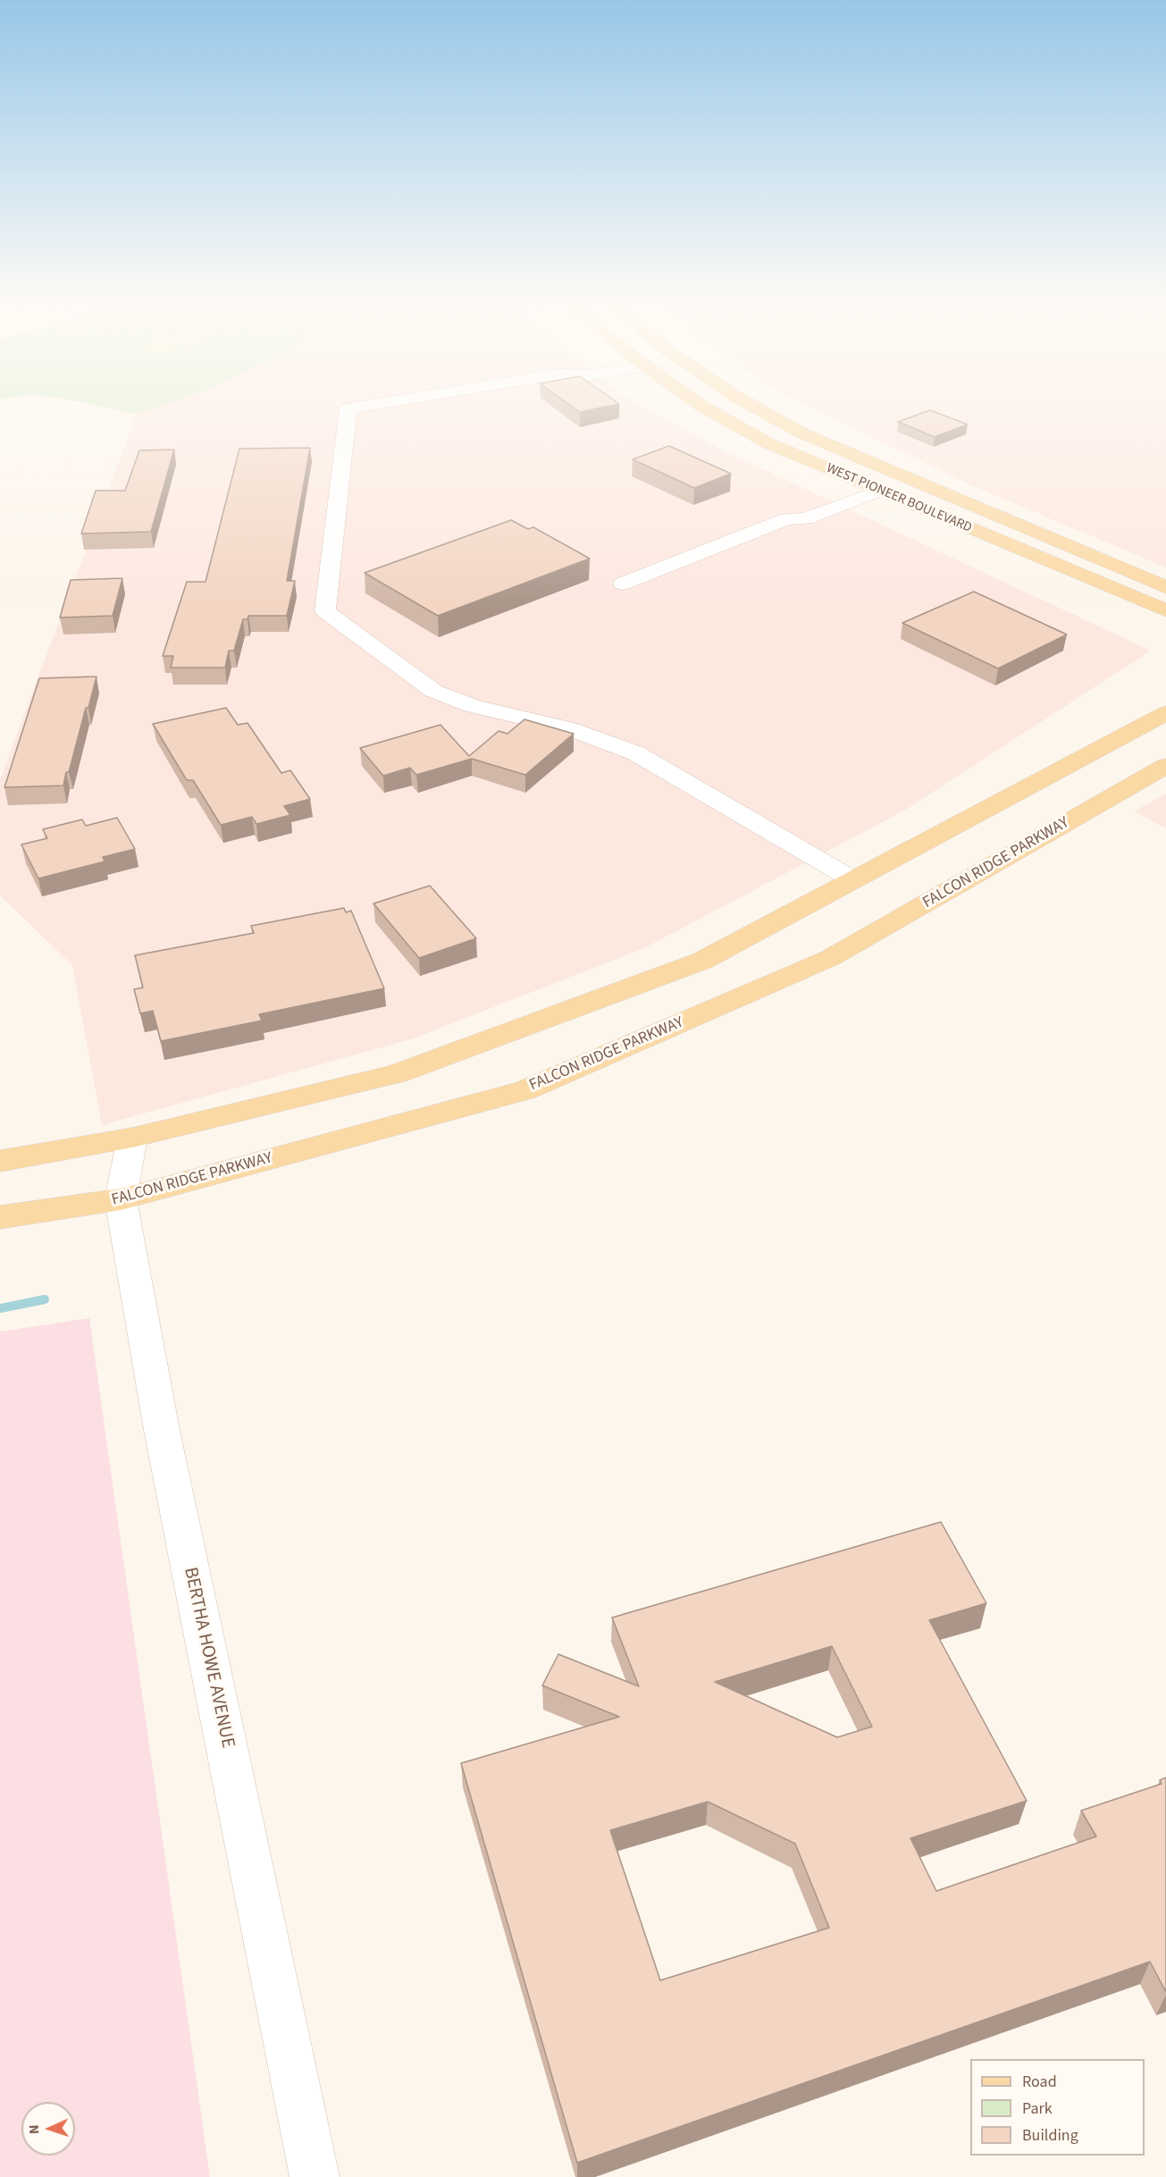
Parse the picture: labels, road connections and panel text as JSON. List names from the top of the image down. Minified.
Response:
{"streets":{"main road":["WEST PIONEER BOULEVARD","FALCON RIDGE PARKWAY"],"street":["BERTHA HOWE AVENUE"]},"crossings":[["FALCON RIDGE PARKWAY","BERTHA HOWE AVENUE"]],"legend":["Road","Park","Building"],"north":"left"}
